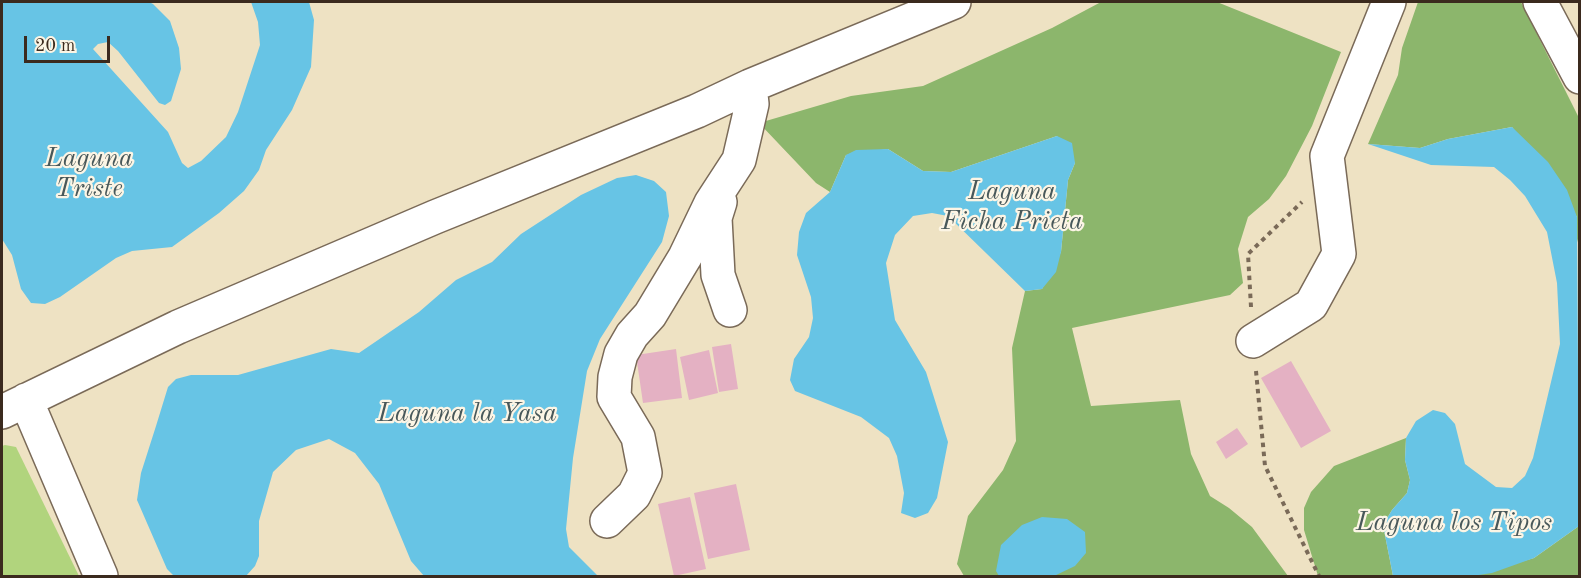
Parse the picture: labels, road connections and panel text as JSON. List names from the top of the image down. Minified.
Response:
{"water":["Laguna Triste","Laguna Ficha Prieta","Laguna la Yasa","Laguna los Tipos"],"scale_bar":"20 m"}
